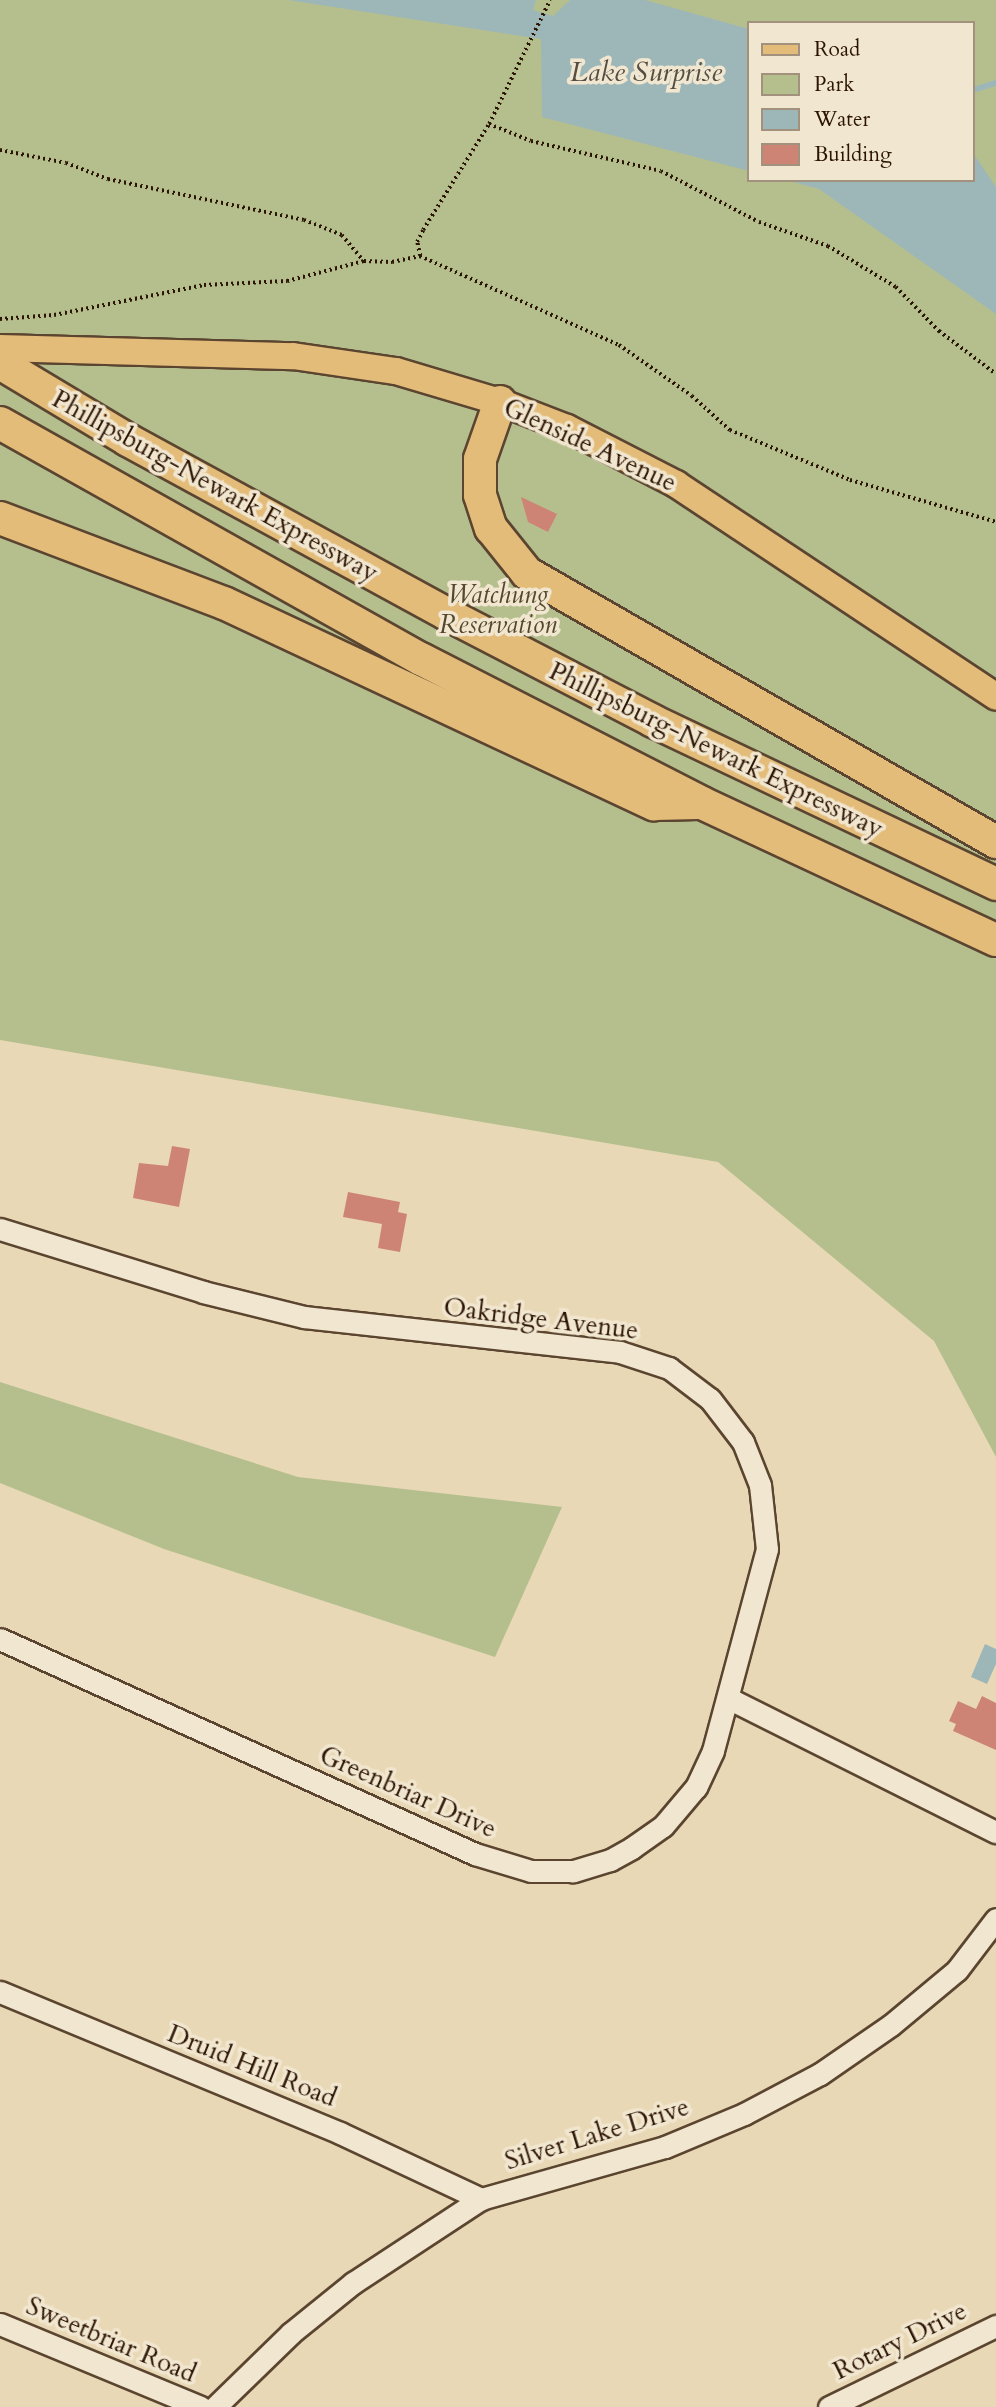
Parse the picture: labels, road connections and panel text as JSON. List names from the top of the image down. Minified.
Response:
{"streets":{"highway":["Phillipsburg-Newark Expressway"],"main road":["Glenside Avenue"],"street":["Oakridge Avenue","Greenbriar Drive","Druid Hill Road","Silver Lake Drive","Sweetbriar Road","Rotary Drive"]},"crossings":[["Oakridge Avenue","Greenbriar Drive"],["Druid Hill Road","Silver Lake Drive"]],"water":["Lake Surprise"],"parks":["Watchung Reservation"],"legend":["Road","Park","Water","Building"]}
